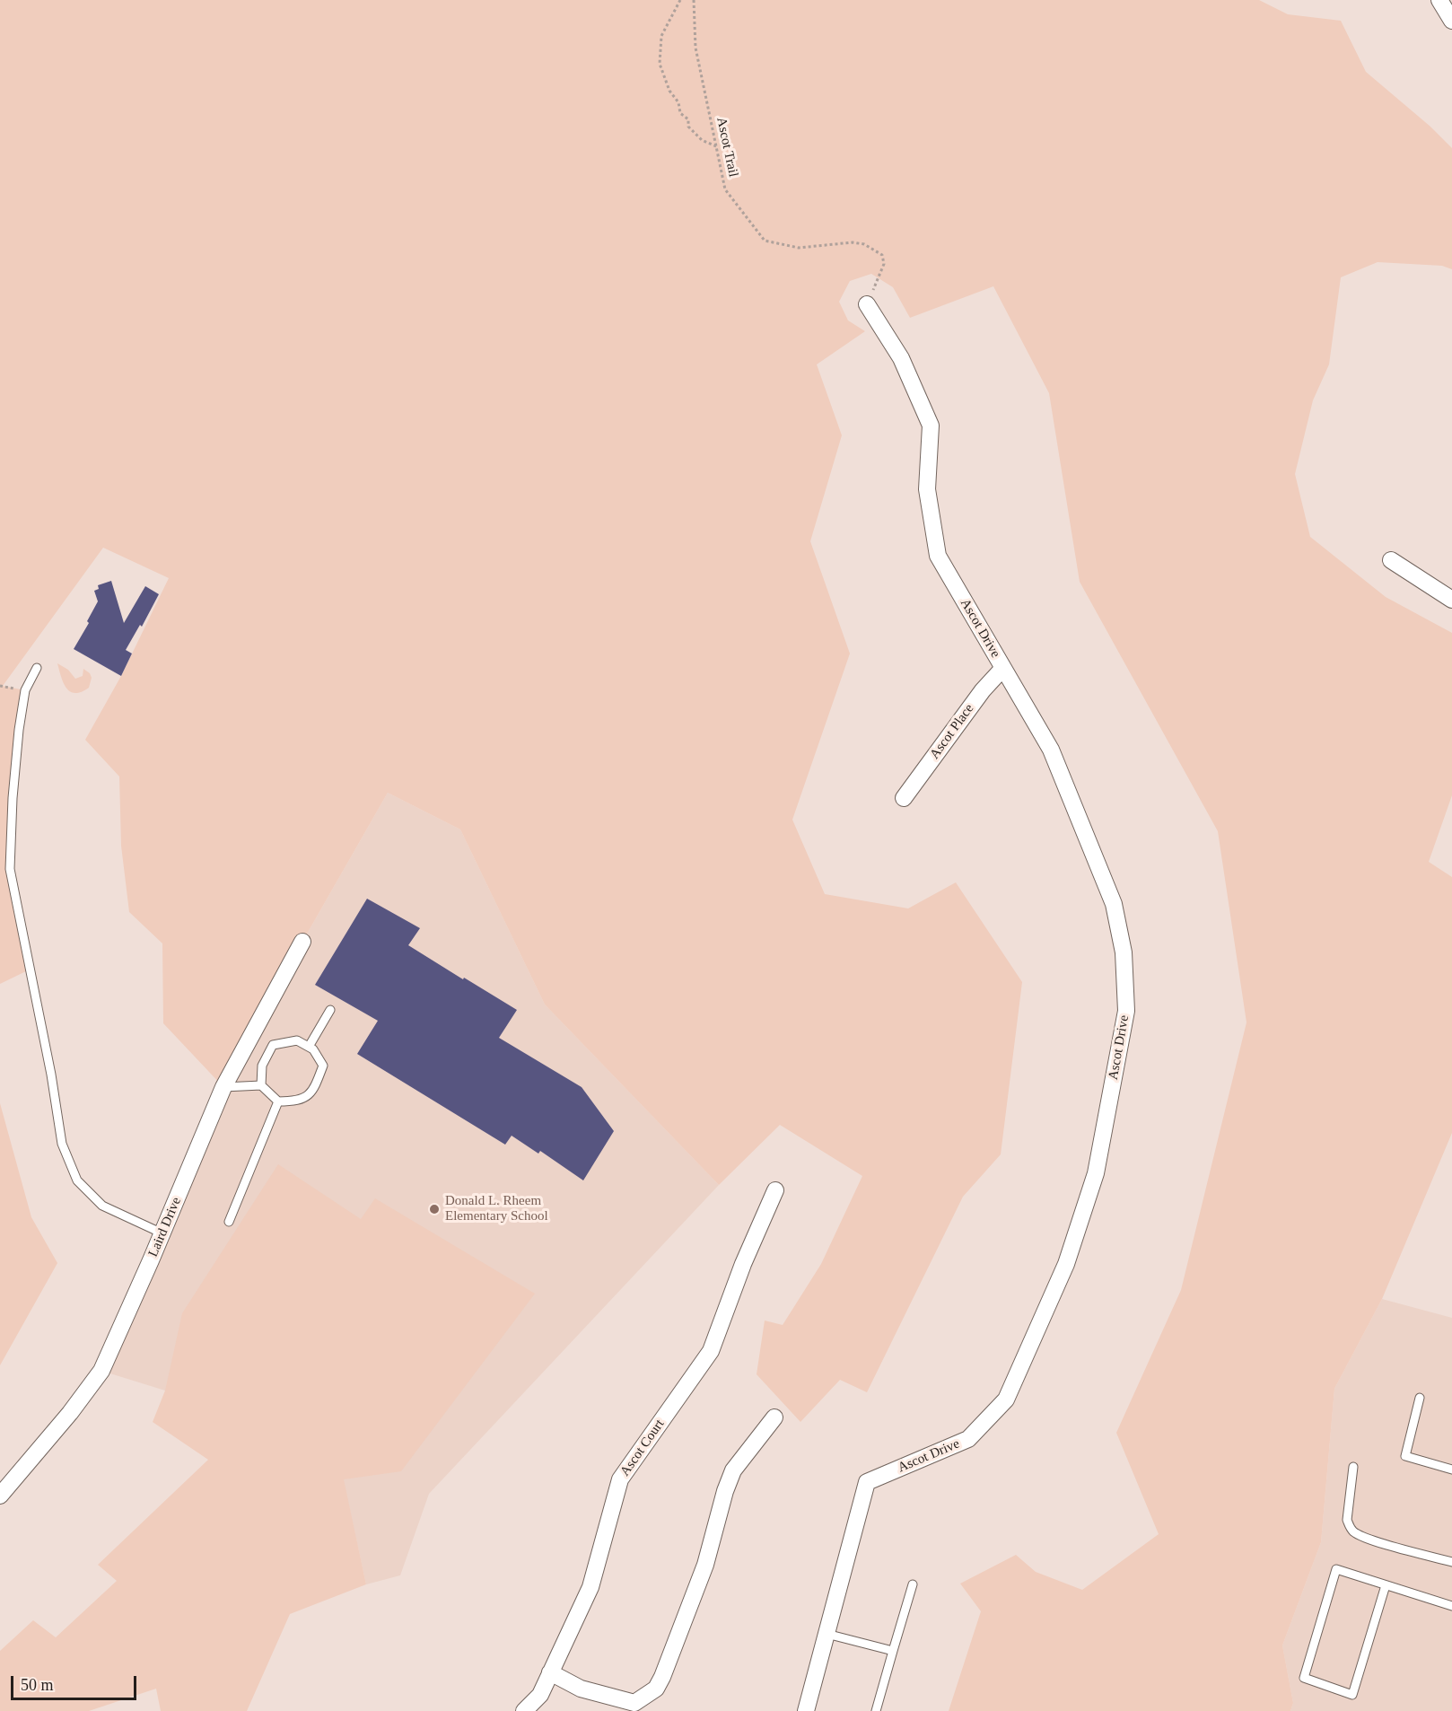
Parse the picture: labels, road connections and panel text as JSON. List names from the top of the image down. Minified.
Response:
{"streets":{"street":["Ascot Drive","Ascot Place","Laird Drive","Ascot Court"],"path":["Ascot Trail"]},"crossings":[["Ascot Trail","Ascot Drive"],["Ascot Drive","Ascot Place"]],"places":["Donald L. Rheem Elementary School"],"scale_bar":"50 m"}
